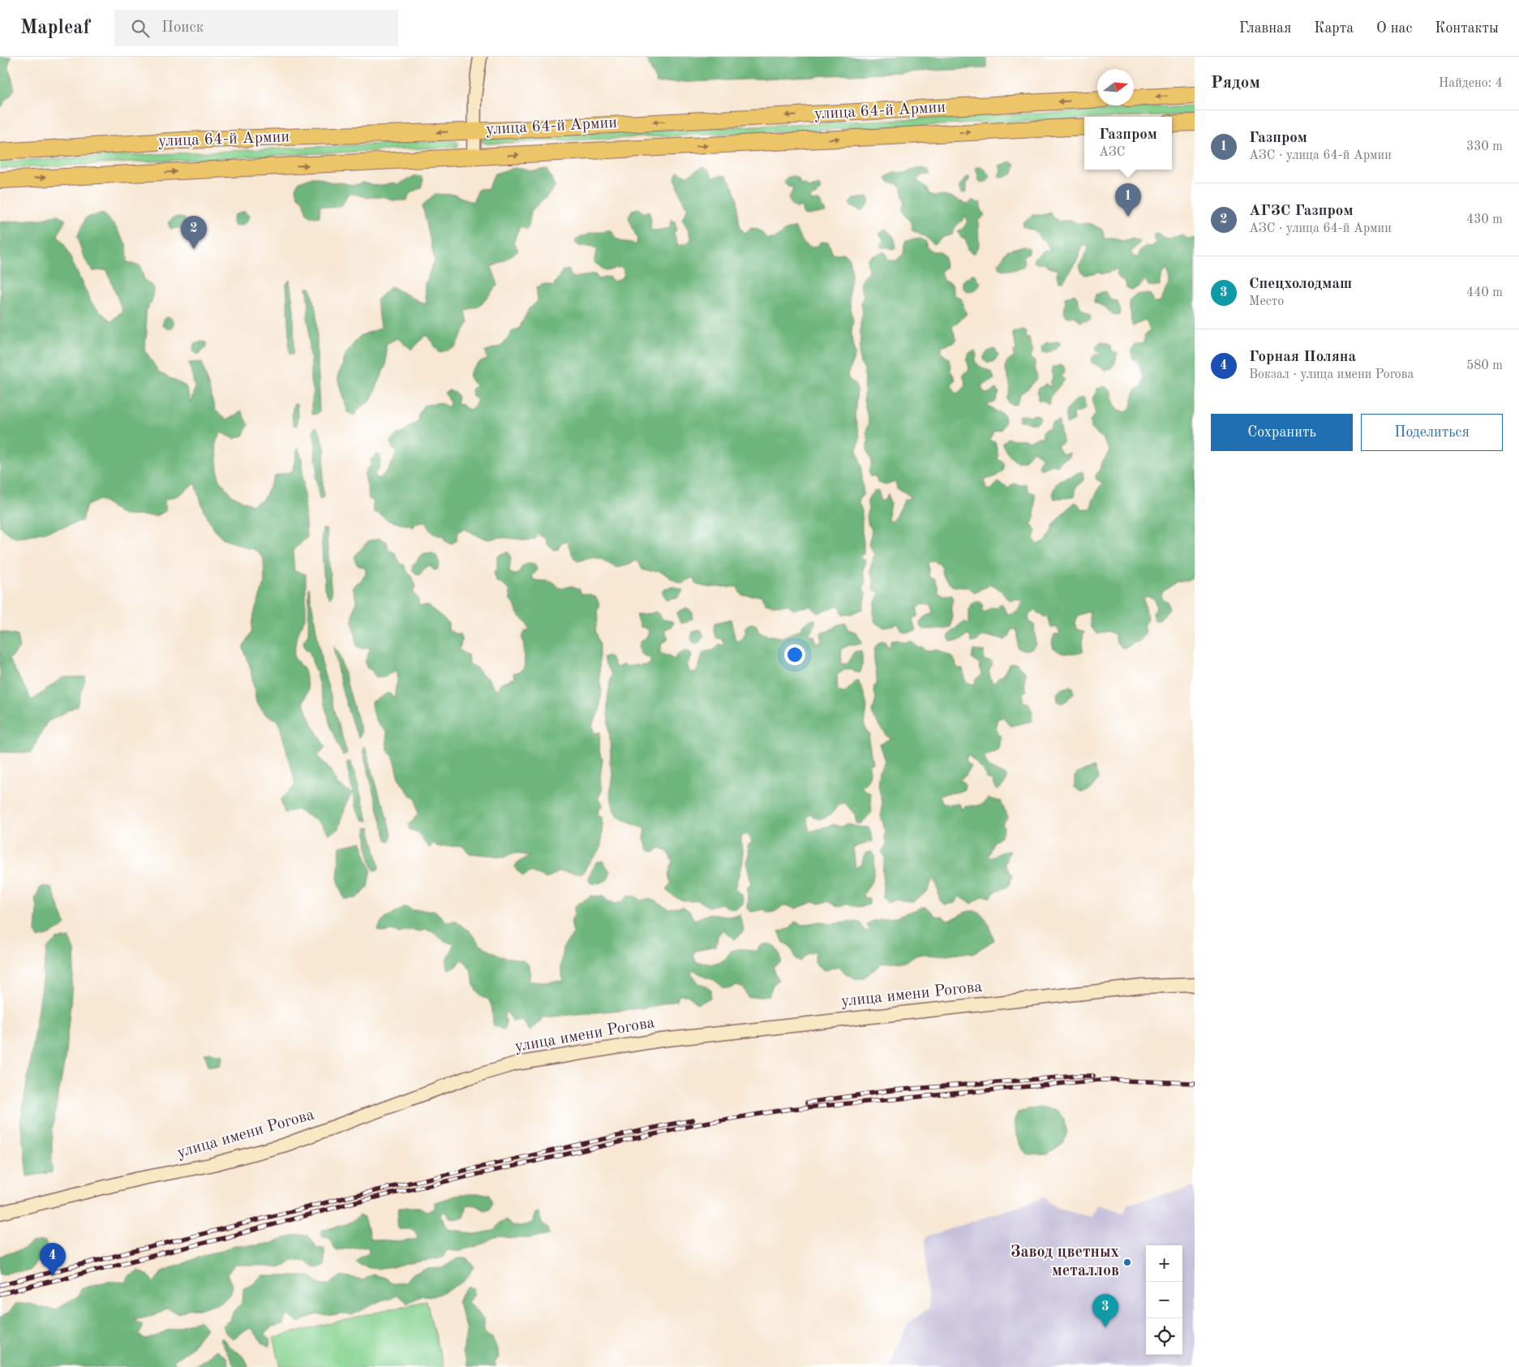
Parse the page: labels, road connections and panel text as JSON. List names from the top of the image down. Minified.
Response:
{"streets":{"highway":["улица 64-й Армии"],"main road":["улица имени Рогова"]},"places":["Завод цветных металлов"],"north":"right","page":{"header":"Mapleaf","search":"Поиск","nav":["Главная","Карта","О нас","Контакты"],"heading":["Рядом","Найдено: 4"],"list":[{"mark":"1","name":"Газпром","note":"АЗС · улица 64-й Армии","value":"330 m"},{"mark":"2","name":"АГЗС Газпром","note":"АЗС · улица 64-й Армии","value":"430 m"},{"mark":"3","name":"Спецхолодмаш","note":"Место","value":"440 m"},{"mark":"4","name":"Горная Поляна","note":"Вокзал · улица имени Рогова","value":"580 m"}],"popup":["Газпром","АЗС"],"pins":["1","2","4","3"],"buttons":["Сохранить","Поделиться"],"map_buttons":["+","−"]}}
